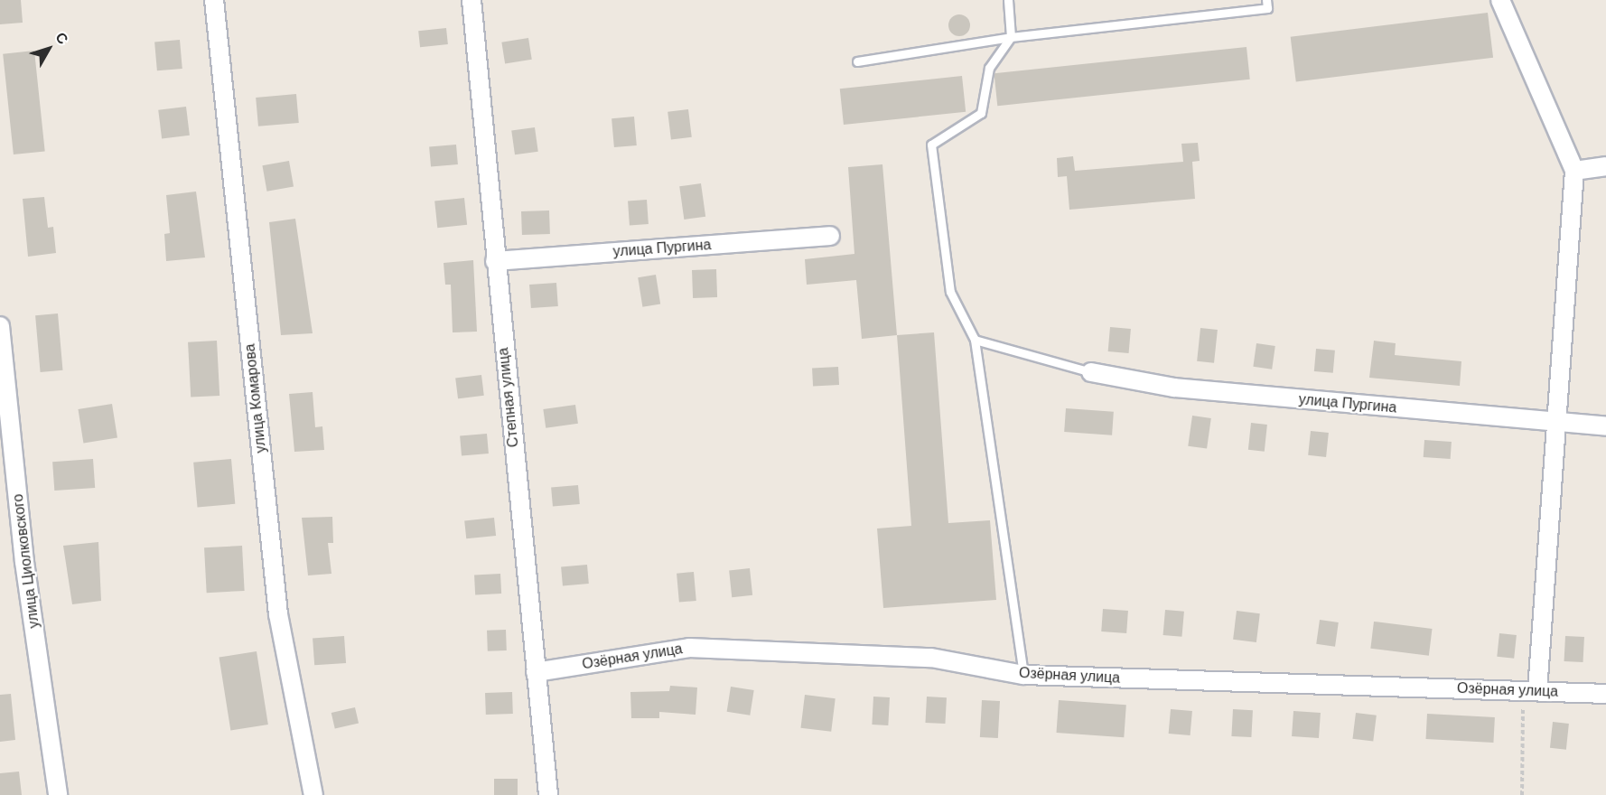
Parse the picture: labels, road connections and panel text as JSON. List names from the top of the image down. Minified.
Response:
{"streets":{"street":["улица Пургина","Степная улица","улица Комарова","улица Циолковского","Озёрная улица"]},"crossings":[["улица Пургина","Степная улица"],["Степная улица","Озёрная улица"]],"north":"top right"}
